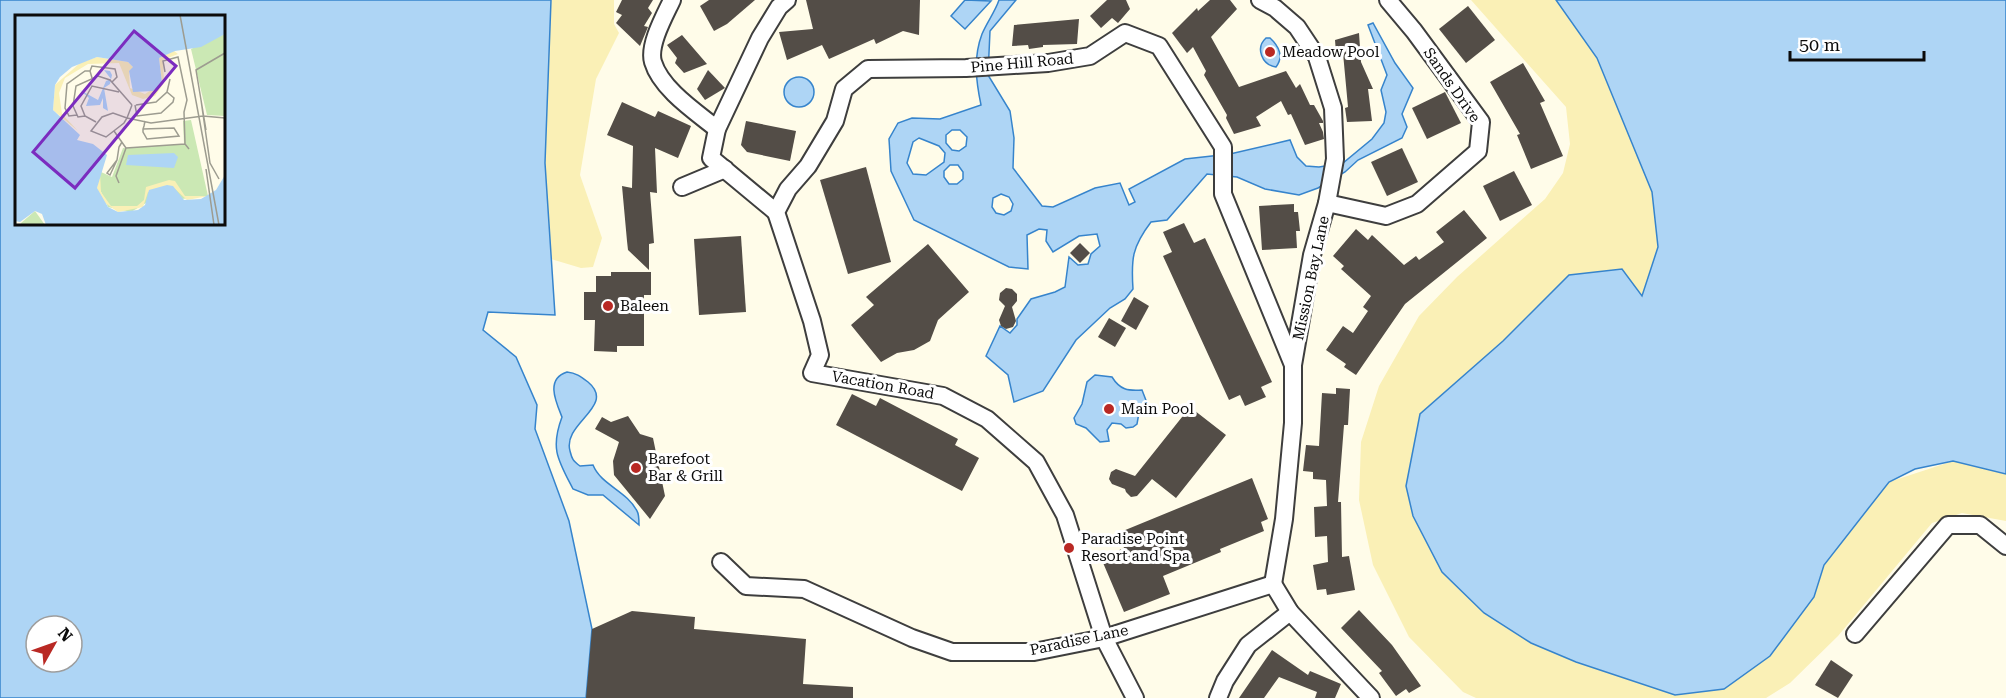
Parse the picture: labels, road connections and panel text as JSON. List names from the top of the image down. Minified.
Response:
{"streets":{"street":["Pine Hill Road","Sands Drive","Mission Bay Lane","Vacation Road","Paradise Lane"]},"crossings":[["Pine Hill Road","Mission Bay Lane"],["Pine Hill Road","Vacation Road"],["Sands Drive","Mission Bay Lane"],["Mission Bay Lane","Paradise Lane"],["Vacation Road","Paradise Lane"]],"places":["Meadow Pool","Baleen","Main Pool","Barefoot Bar & Grill","Paradise Point Resort and Spa"],"scale_bar":"50 m","north":"top right"}
